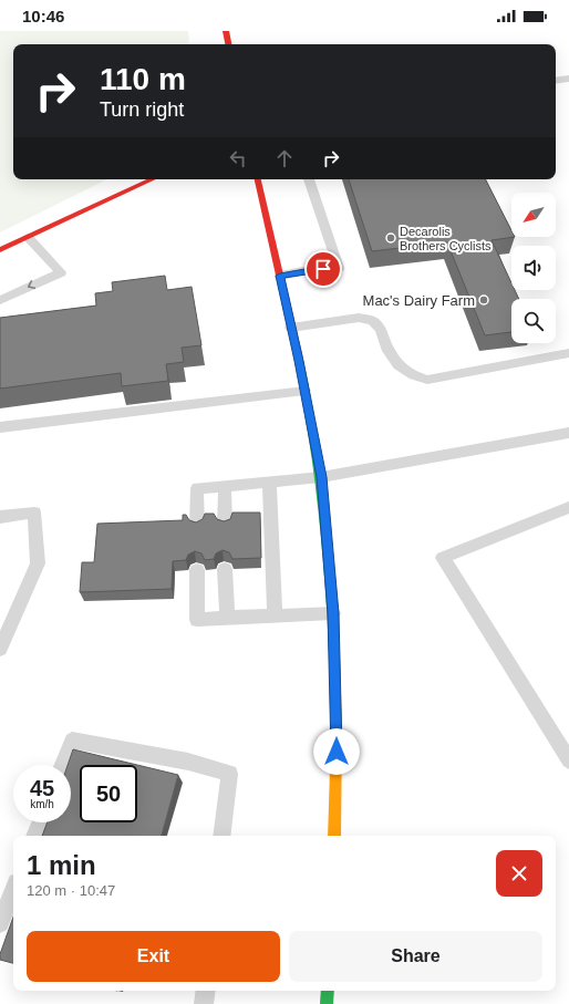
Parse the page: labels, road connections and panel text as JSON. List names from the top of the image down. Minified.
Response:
{"places":["Decarolis Brothers Cyclists","Mac's Dairy Farm"],"north":"bottom left","page":{"status":"10:46","turn":["110 m","Turn right"],"speed":"45 km/h","limit":"50","heading":["1 min","120 m · 10:47"],"buttons":["Exit","Share"]}}
